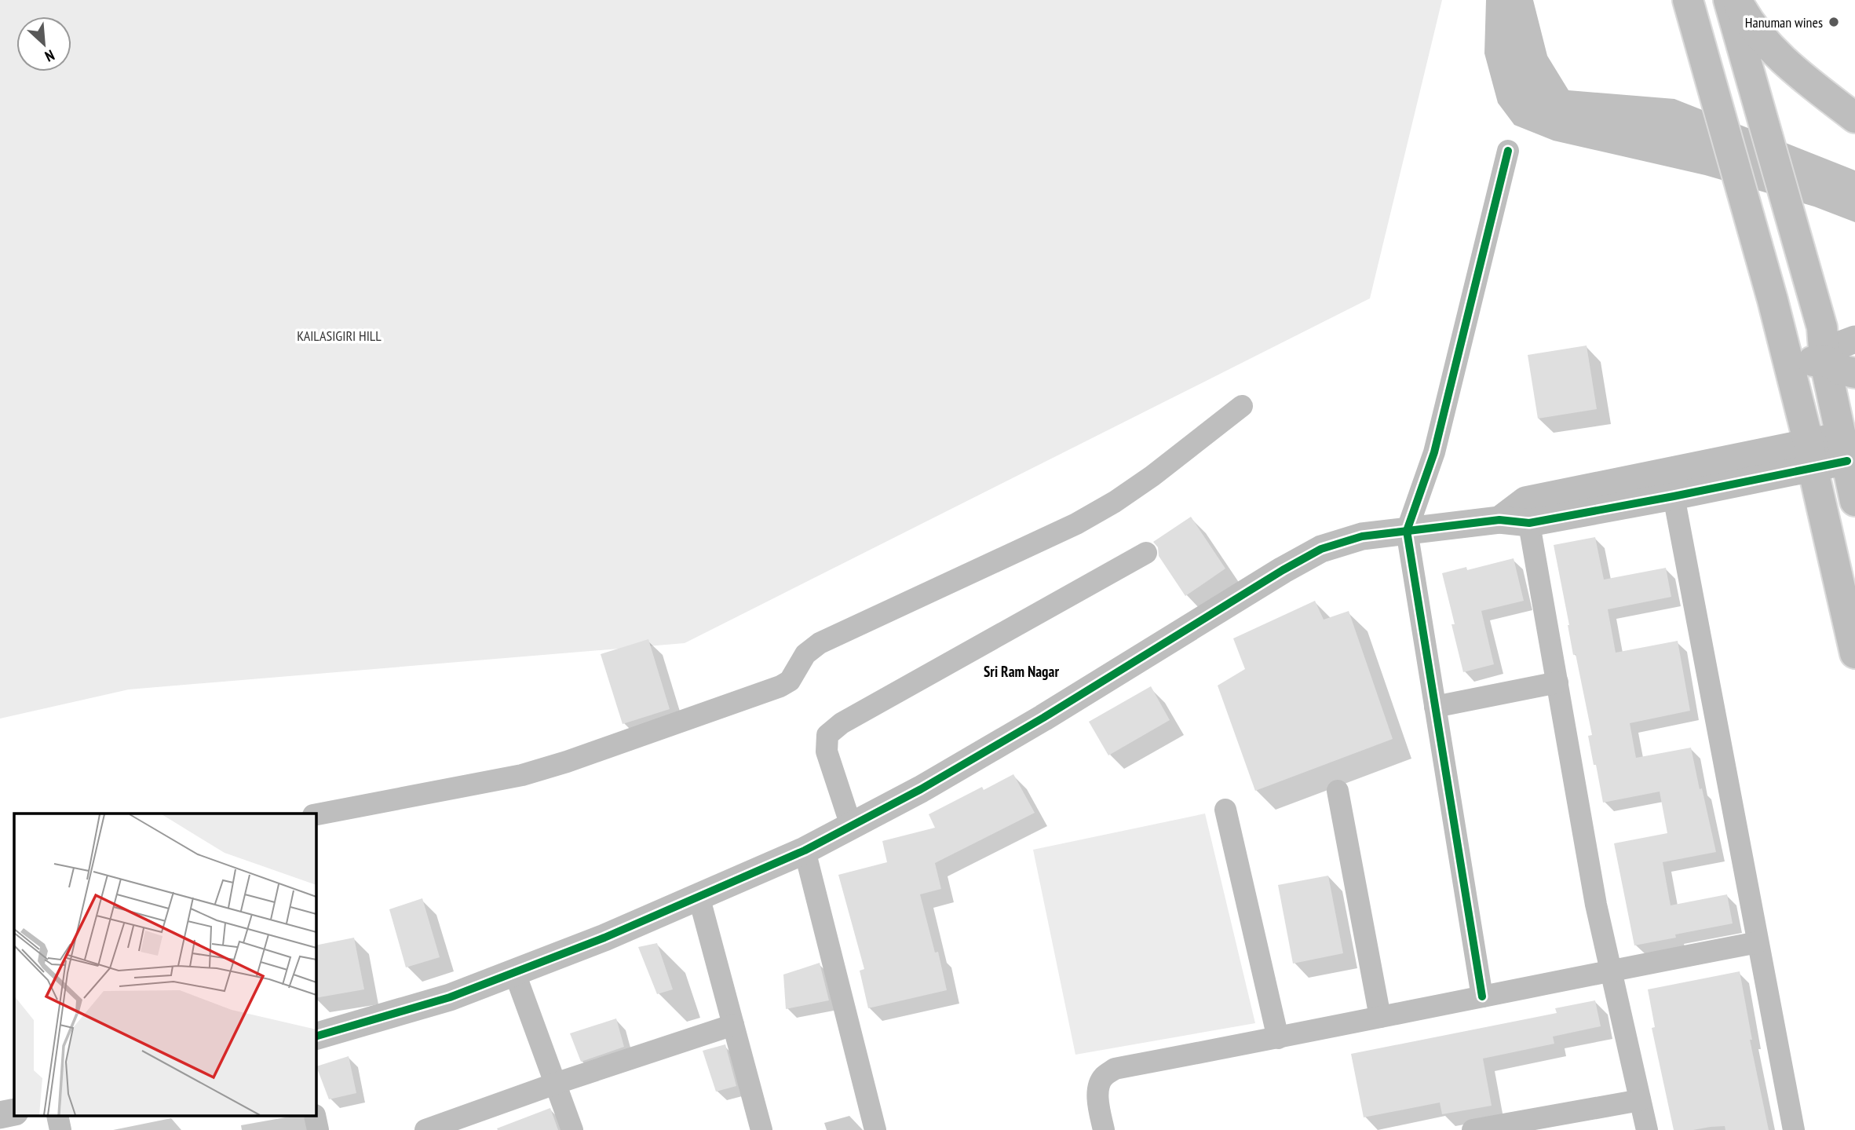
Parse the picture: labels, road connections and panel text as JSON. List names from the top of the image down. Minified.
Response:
{"districts":["Sri Ram Nagar"],"parks":["KAILASIGIRI HILL"],"places":["Hanuman wines"],"north":"bottom right"}
